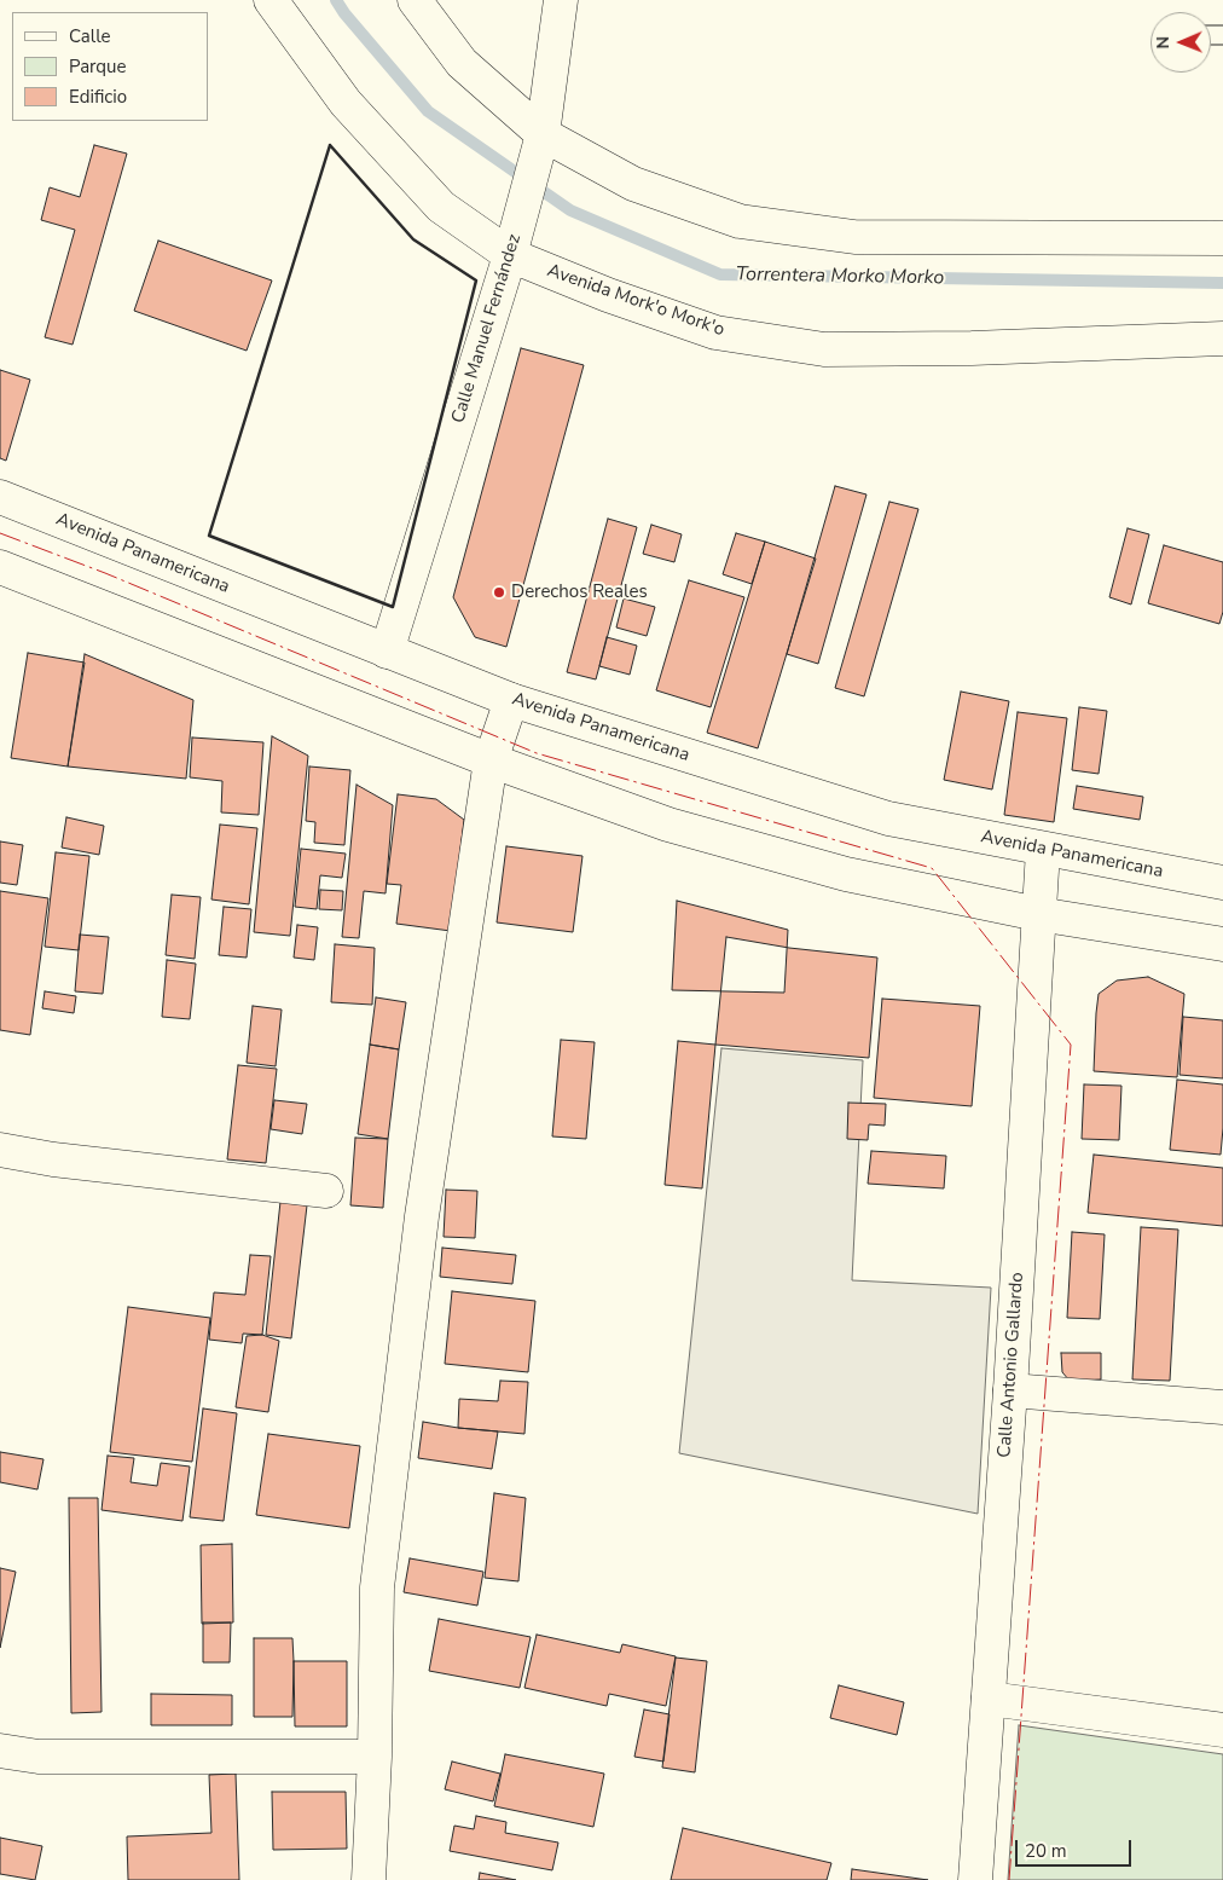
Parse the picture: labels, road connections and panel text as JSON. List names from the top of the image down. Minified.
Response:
{"streets":{"street":["Avenida Mork'o Mork'o","Calle Manuel Fernández","Avenida Panamericana","Calle Antonio Gallardo"]},"crossings":[["Avenida Mork'o Mork'o","Calle Manuel Fernández"],["Calle Manuel Fernández","Avenida Panamericana"],["Avenida Panamericana","Calle Antonio Gallardo"]],"water":["Torrentera Morko Morko"],"places":["Derechos Reales"],"legend":["Calle","Parque","Edificio"],"scale_bar":"20 m","north":"left"}
